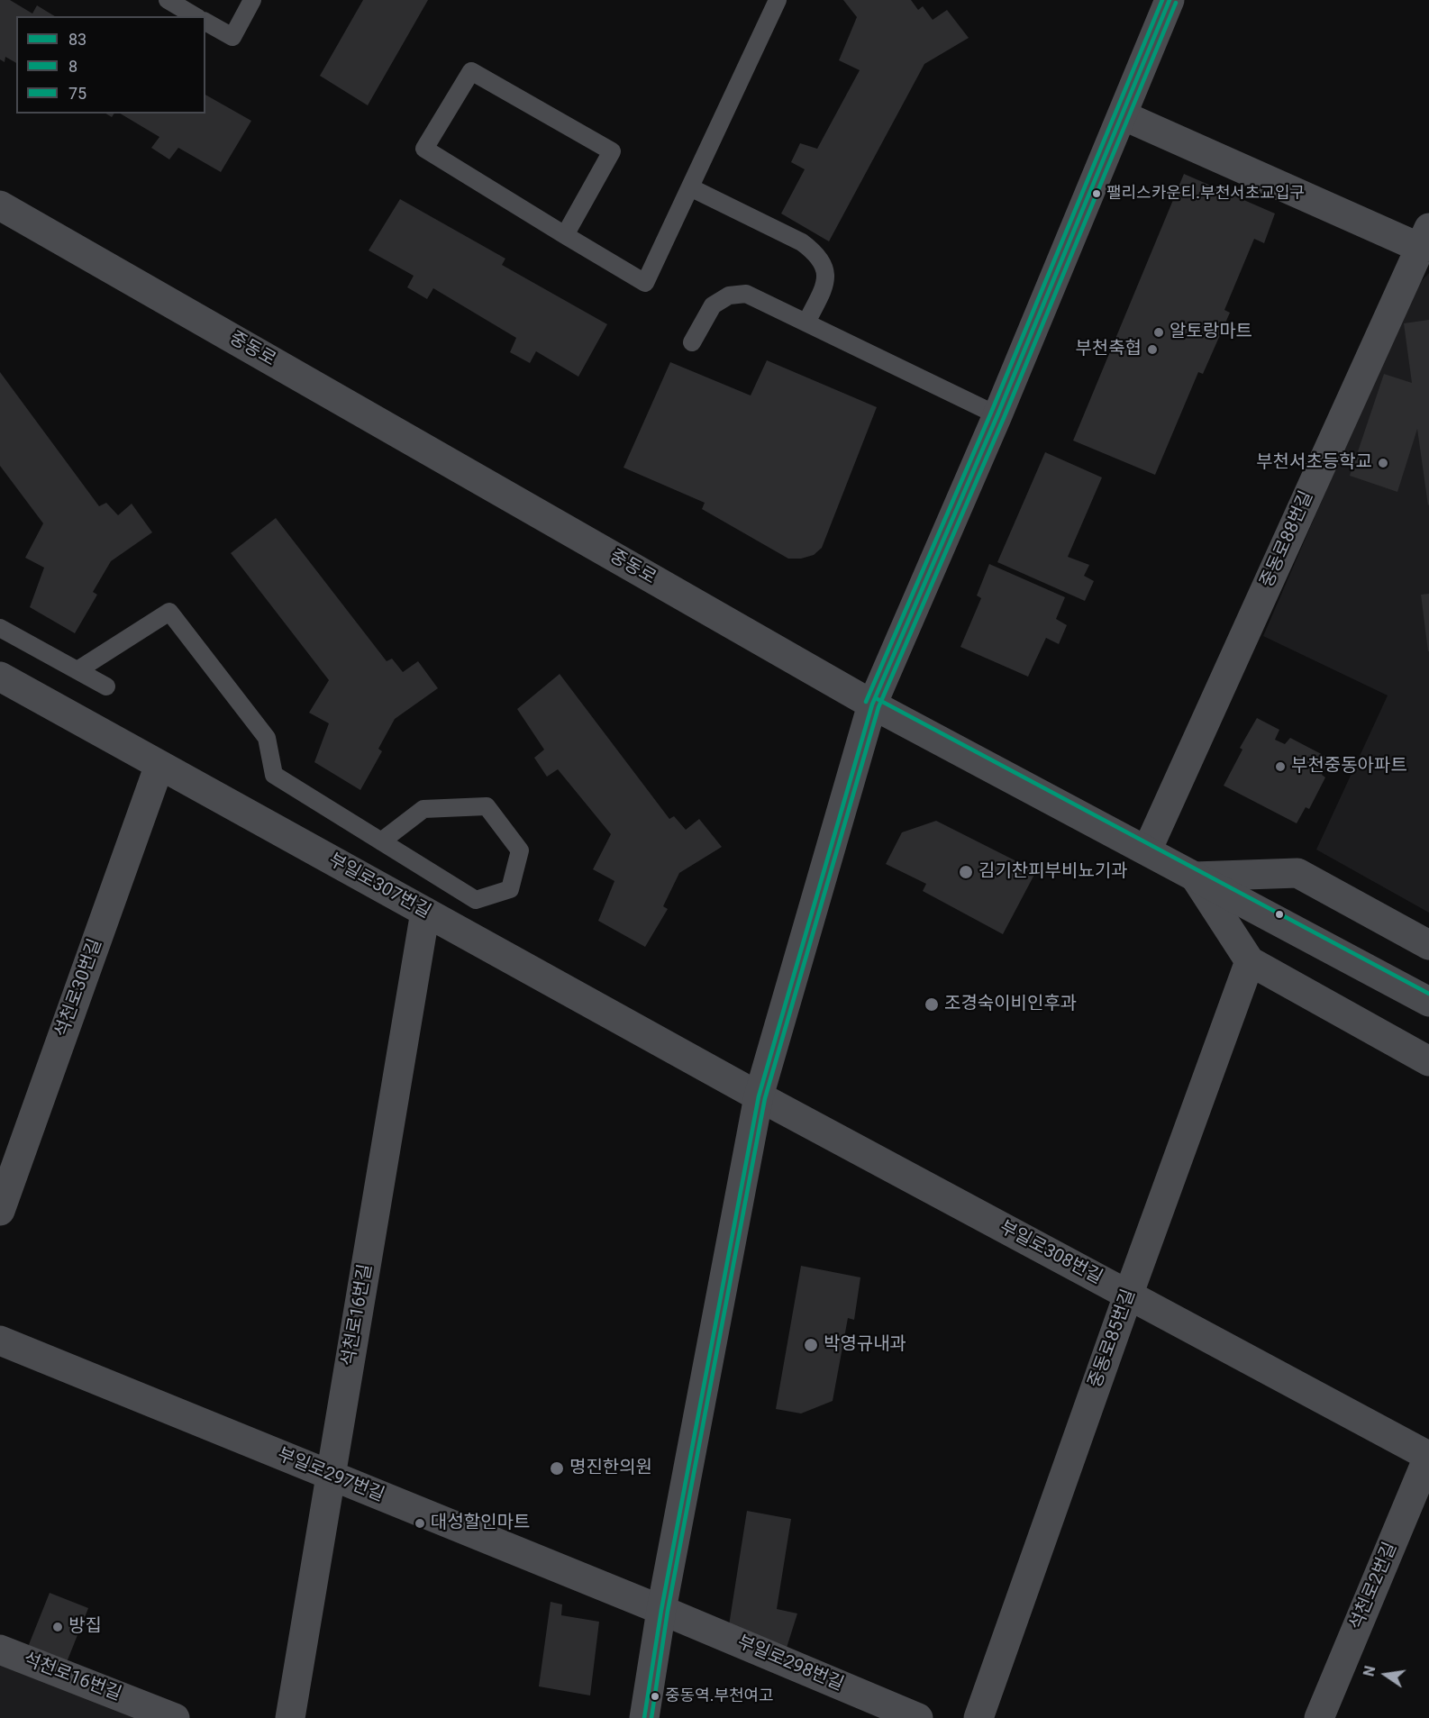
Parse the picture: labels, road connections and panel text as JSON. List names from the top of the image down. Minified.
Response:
{"streets":{"street":["중동로","중동로88번길","부일로307번길","석천로30번길","부일로308번길","석천로16번길","중동로85번길","부일로297번길","석천로2번길","부일로298번길"]},"crossings":[["중동로","중동로88번길"],["부일로307번길","석천로30번길"],["부일로307번길","부일로308번길"],["부일로307번길","석천로16번길"],["부일로308번길","중동로85번길"],["부일로308번길","석천로2번길"],["석천로16번길","부일로297번길"],["부일로297번길","부일로298번길"]],"places":["팰리스카운티.부천서초교입구","알토랑마트","부천축협","부천서초등학교","부천중동아파트","김기찬피부비뇨기과","조경숙이비인후과","박영규내과","명진한의원","대성할인마트","방집","중동역.부천여고"],"lines":["transit line 83","transit line 75","transit line 8"],"legend":["83","8","75"],"north":"left"}
